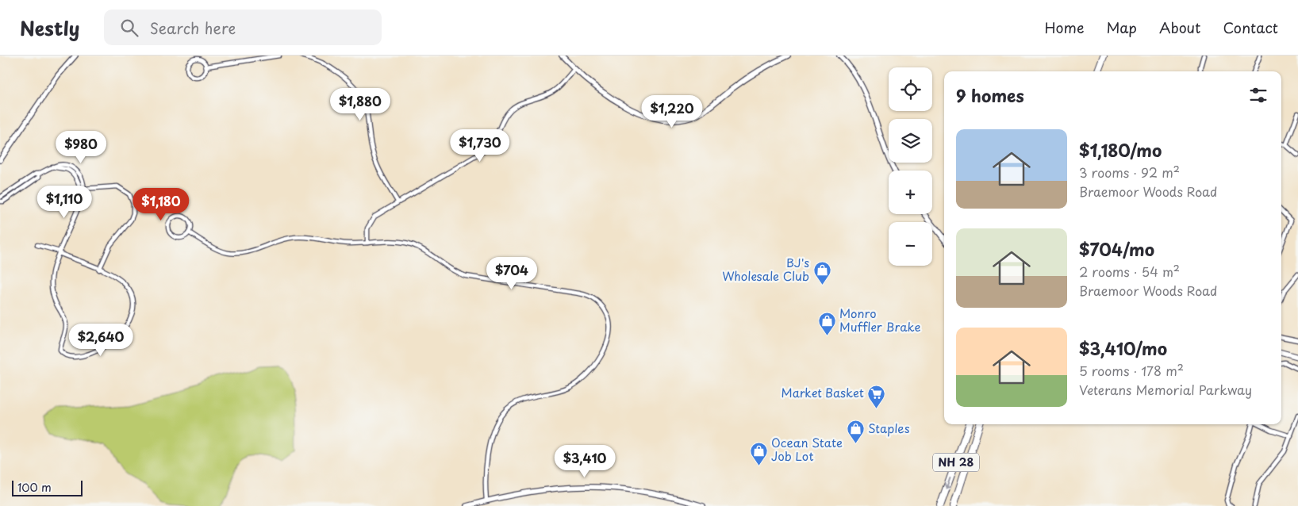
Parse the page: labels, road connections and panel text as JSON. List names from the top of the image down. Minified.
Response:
{"streets":{"main road":["NH 28"]},"places":{"shop":["BJ's Wholesale Club","Monro Muffler Brake","Staples","Ocean State Job Lot"],"supermarket":["Market Basket"]},"scale_bar":"100 m","page":{"header":"Nestly","search":"Search here","nav":["Home","Map","About","Contact"],"map_buttons":["+","−"],"heading":"9 homes","price":["$1,880","$1,220","$1,730","$980","$1,110","$1,180","$704","$2,640","$3,410"],"list":[{"name":"$1,180/mo","note":"3 rooms · 92 m² · Braemoor Woods Road"},{"name":"$704/mo","note":"2 rooms · 54 m² · Braemoor Woods Road"},{"name":"$3,410/mo","note":"5 rooms · 178 m² · Veterans Memorial Parkway"}],"scale":"100 m"}}
